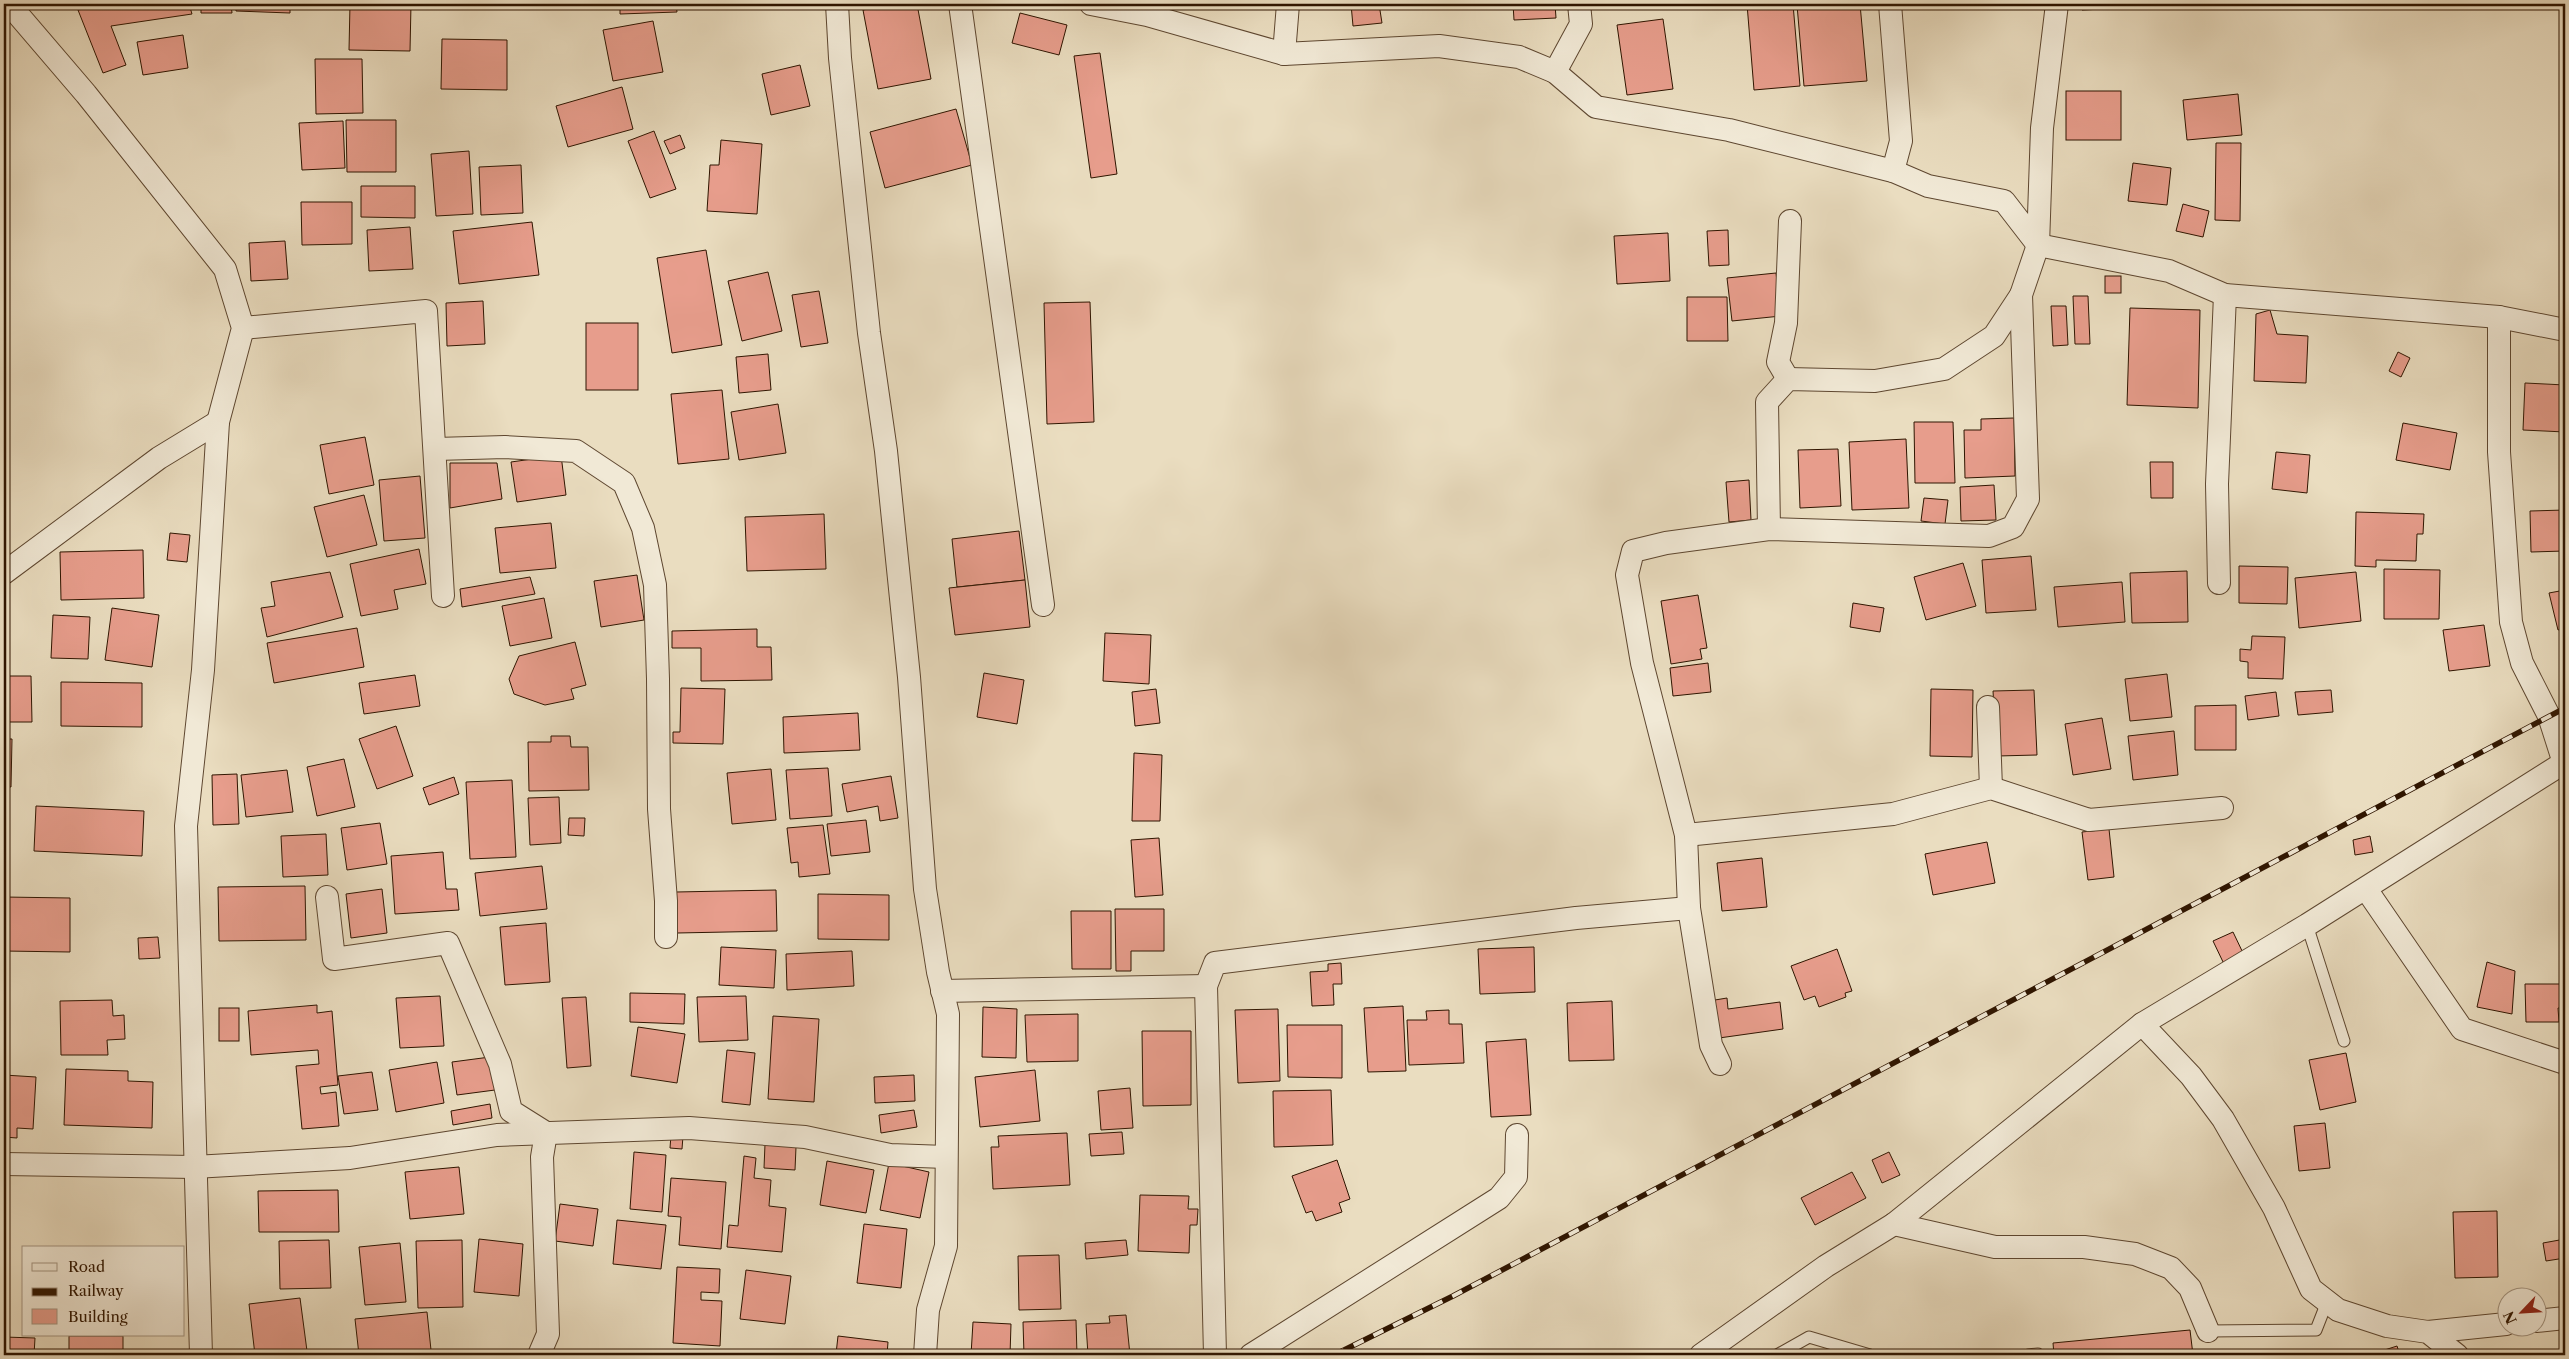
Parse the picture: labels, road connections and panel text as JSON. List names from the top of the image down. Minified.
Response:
{"legend":["Road","Railway","Building"],"north":"bottom left"}
